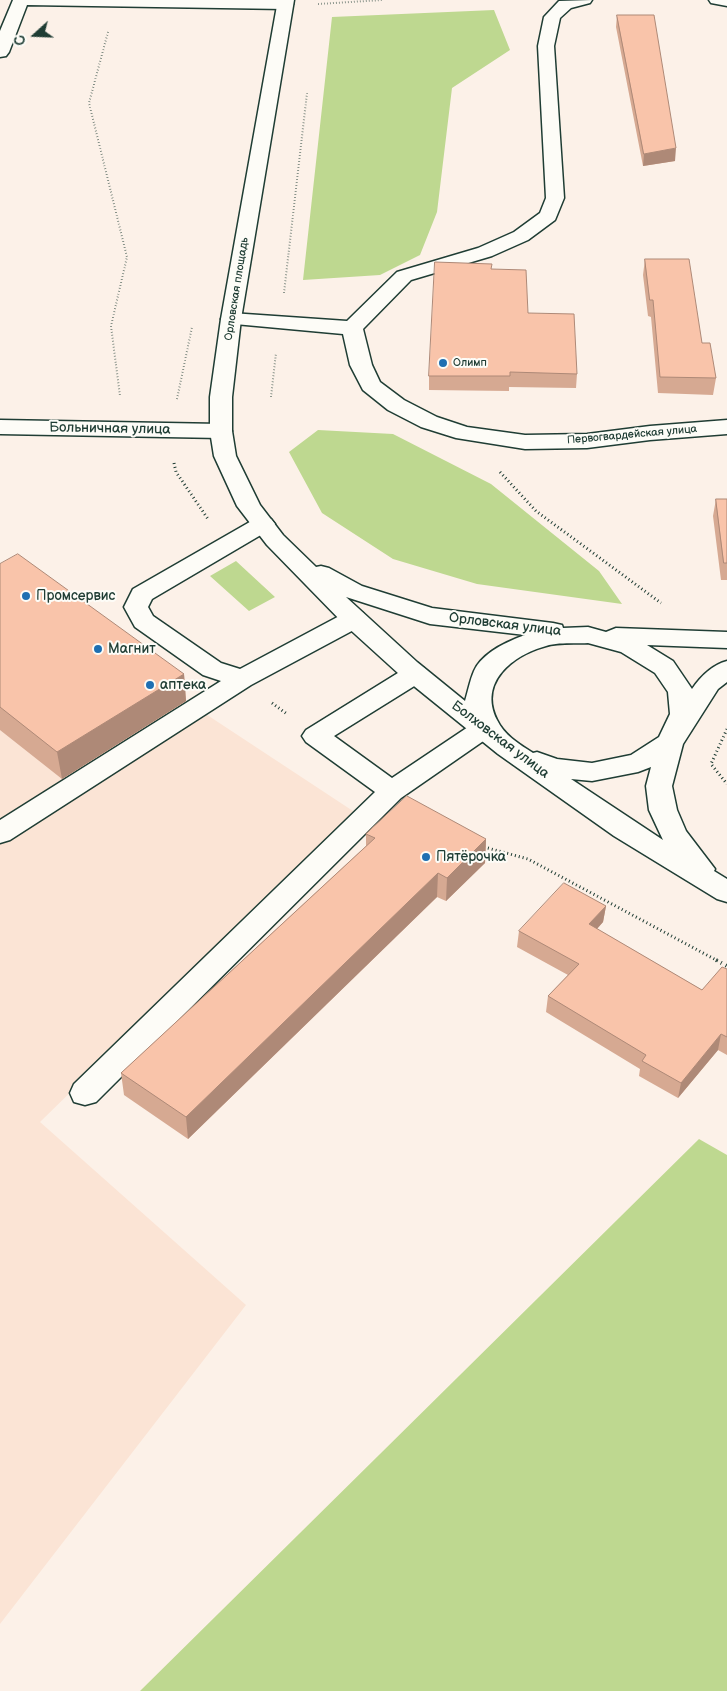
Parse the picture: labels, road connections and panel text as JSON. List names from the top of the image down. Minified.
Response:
{"streets":{"main road":["Орловская площадь","Больничная улица","Первогвардейская улица","Орловская улица","Болховская улица"]},"crossings":[["Орловская площадь","Больничная улица"],["Орловская площадь","Орловская улица"],["Орловская площадь","Болховская улица"],["Орловская улица","Болховская улица"]],"places":["Олимп","Промсервис","Магнит","аптека","Пятёрочка"],"north":"left"}
